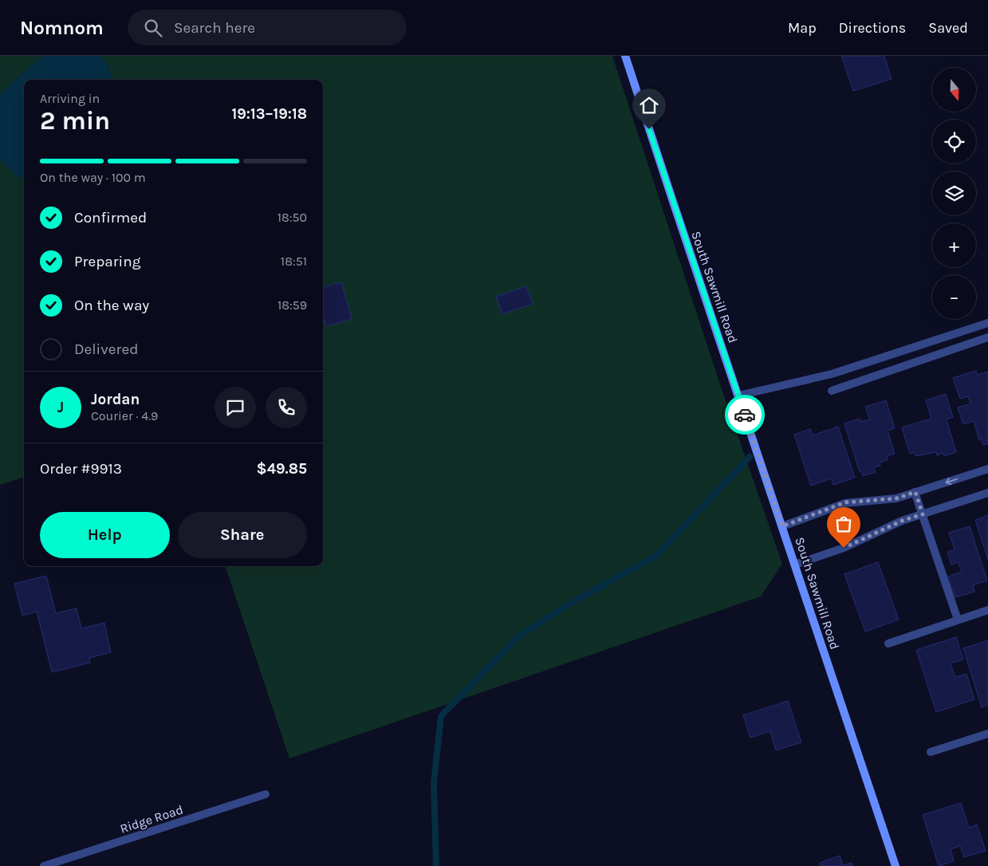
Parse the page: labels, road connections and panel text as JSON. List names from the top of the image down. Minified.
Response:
{"streets":{"street":["South Sawmill Road","Ridge Road"]},"north":"bottom","page":{"header":"Nomnom","search":"Search here","nav":["Map","Directions","Saved"],"map_buttons":["+","−"],"heading":["2 min","Arriving in","19:13–19:18"],"panel":["Jordan","Courier · 4.9","Order #9913","$49.85"],"bar":"On the way · 100 m","list":[["Confirmed","18:50"],["Preparing","18:51"],["On the way","18:59"],"Delivered"],"round":"J","buttons":["Help","Share"]}}
